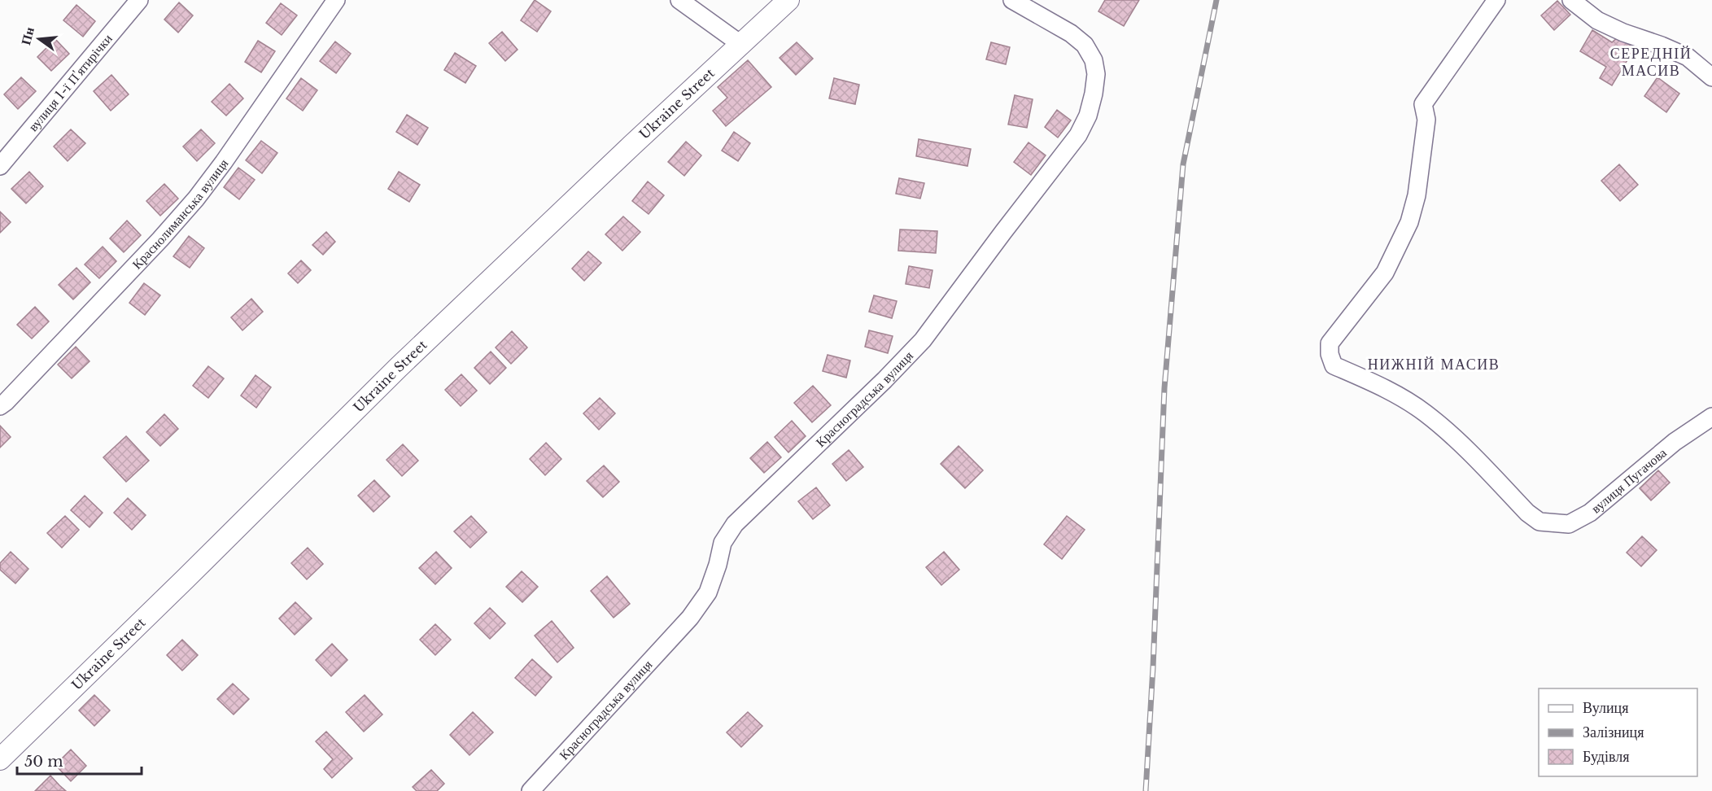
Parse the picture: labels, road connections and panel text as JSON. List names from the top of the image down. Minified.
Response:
{"streets":{"street":["вулиця 1-ї П'ятирічки","Ukraine Street","Краснолиманська вулиця","Красноградська вулиця","вулиця Пугачова"]},"districts":["СЕРЕДНІЙ МАСИВ","НИЖНІЙ МАСИВ"],"legend":["Вулиця","Залізниця","Будівля"],"scale_bar":"50 m","north":"left"}
